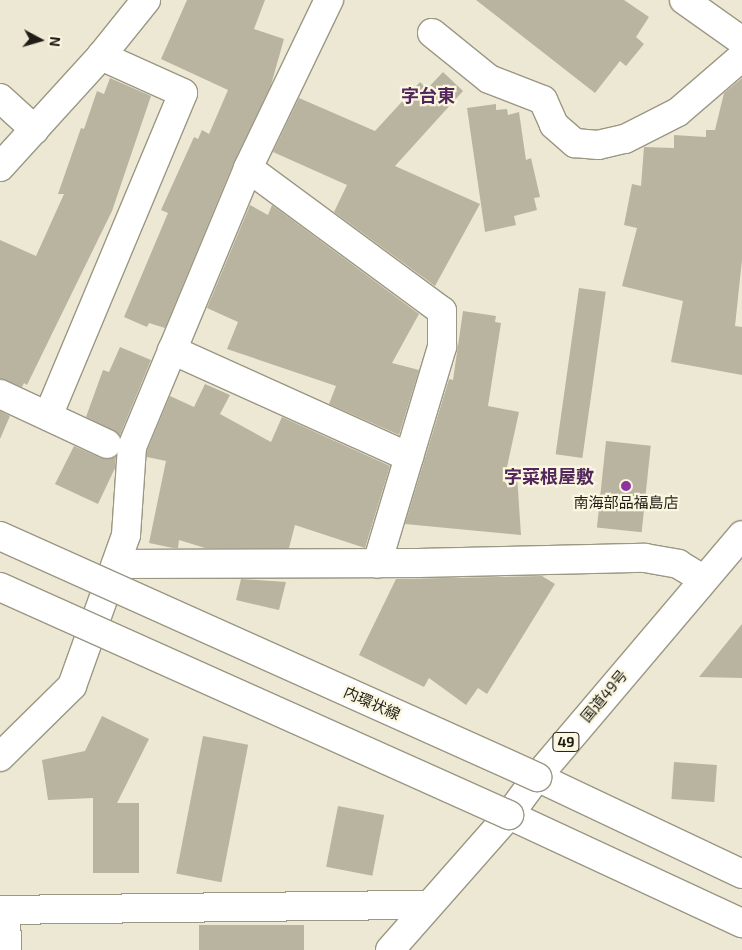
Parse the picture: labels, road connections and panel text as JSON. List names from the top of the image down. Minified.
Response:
{"streets":{"main road":["国道49号","内環状線","49"]},"crossings":[["国道49号","内環状線"]],"districts":["字台東","字菜根屋敷"],"places":["南海部品福島店"],"north":"right"}
